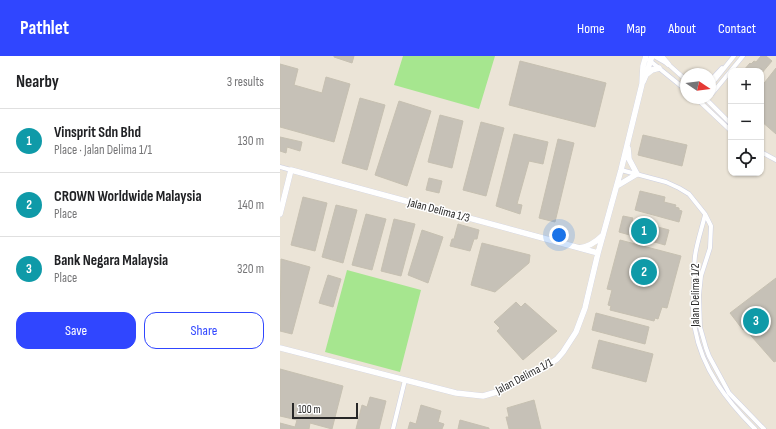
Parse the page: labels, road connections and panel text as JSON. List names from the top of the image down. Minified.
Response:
{"streets":{"street":["Jalan Delima 1/3","Jalan Delima 1/2","Jalan Delima 1/1"]},"crossings":[["Jalan Delima 1/3","Jalan Delima 1/1"],["Jalan Delima 1/2","Jalan Delima 1/1"]],"scale_bar":"100 m","north":"right","page":{"header":"Pathlet","nav":["Home","Map","About","Contact"],"heading":["Nearby","3 results"],"map_buttons":["+","−"],"list":[{"mark":"1","name":"Vinsprit Sdn Bhd","note":"Place · Jalan Delima 1/1","value":"130 m"},{"mark":"2","name":"CROWN Worldwide Malaysia","note":"Place","value":"140 m"},{"mark":"3","name":"Bank Negara Malaysia","note":"Place","value":"320 m"}],"pins":["1","2","3"],"buttons":["Save","Share"],"scale":"100 m"}}
